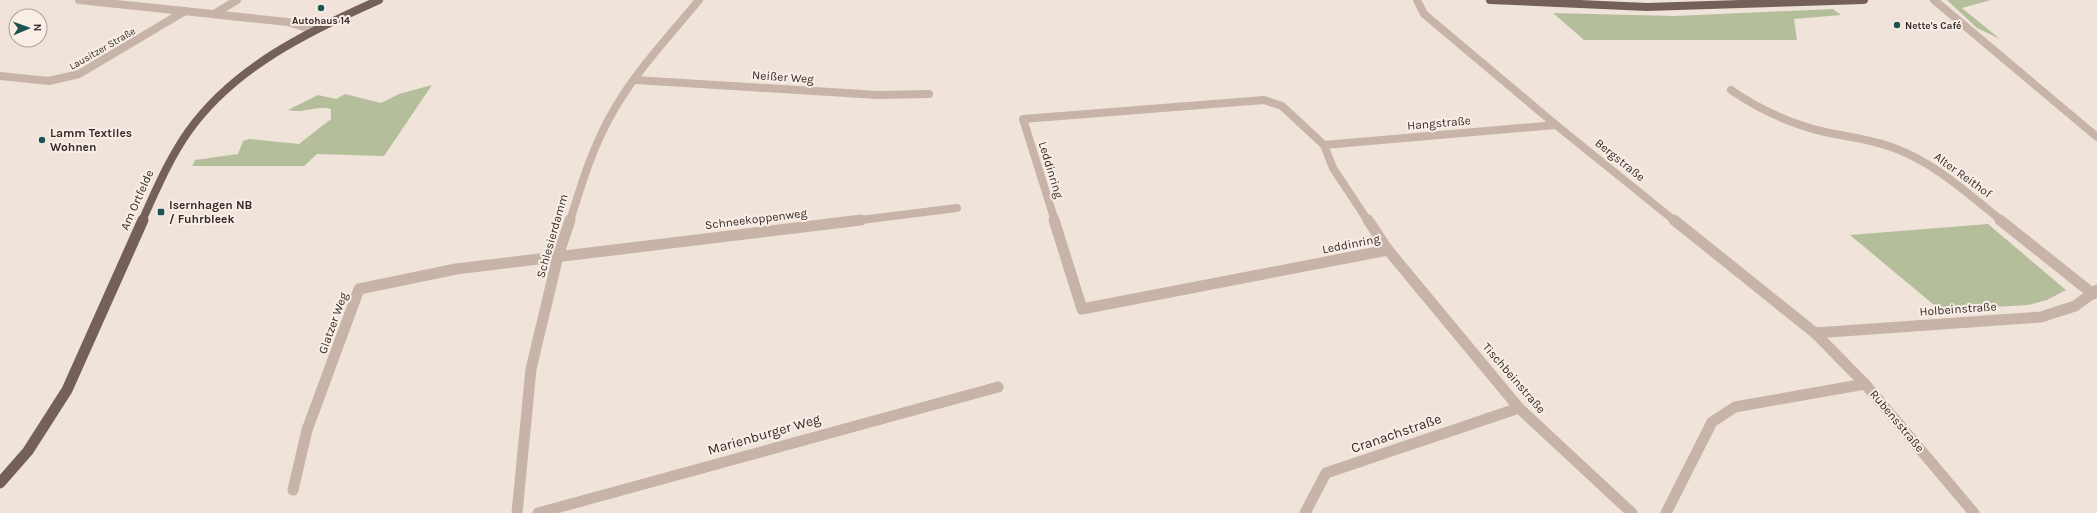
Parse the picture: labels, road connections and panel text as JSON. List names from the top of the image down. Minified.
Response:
{"streets":{"main road":["Am Ortfelde"],"street":["Lausitzer Straße","Neißer Weg","Hangstraße","Bergstraße","Leddinring","Alter Reithof","Schneekoppenweg","Schlesierdamm","Holbeinstraße","Glatzer Weg","Tischbeinstraße","Rubensstraße","Cranachstraße","Marienburger Weg"]},"crossings":[["Neißer Weg","Schlesierdamm"],["Hangstraße","Bergstraße"],["Hangstraße","Leddinring"],["Bergstraße","Holbeinstraße"],["Bergstraße","Rubensstraße"],["Leddinring","Tischbeinstraße"],["Alter Reithof","Holbeinstraße"],["Schneekoppenweg","Schlesierdamm"],["Schneekoppenweg","Glatzer Weg"],["Schlesierdamm","Glatzer Weg"],["Holbeinstraße","Rubensstraße"],["Tischbeinstraße","Cranachstraße"]],"places":{"other":["Autohaus 14","Nette's Café","Lamm Textiles Wohnen"],"transit":["Isernhagen NB / Fuhrbleek"]},"north":"right"}
